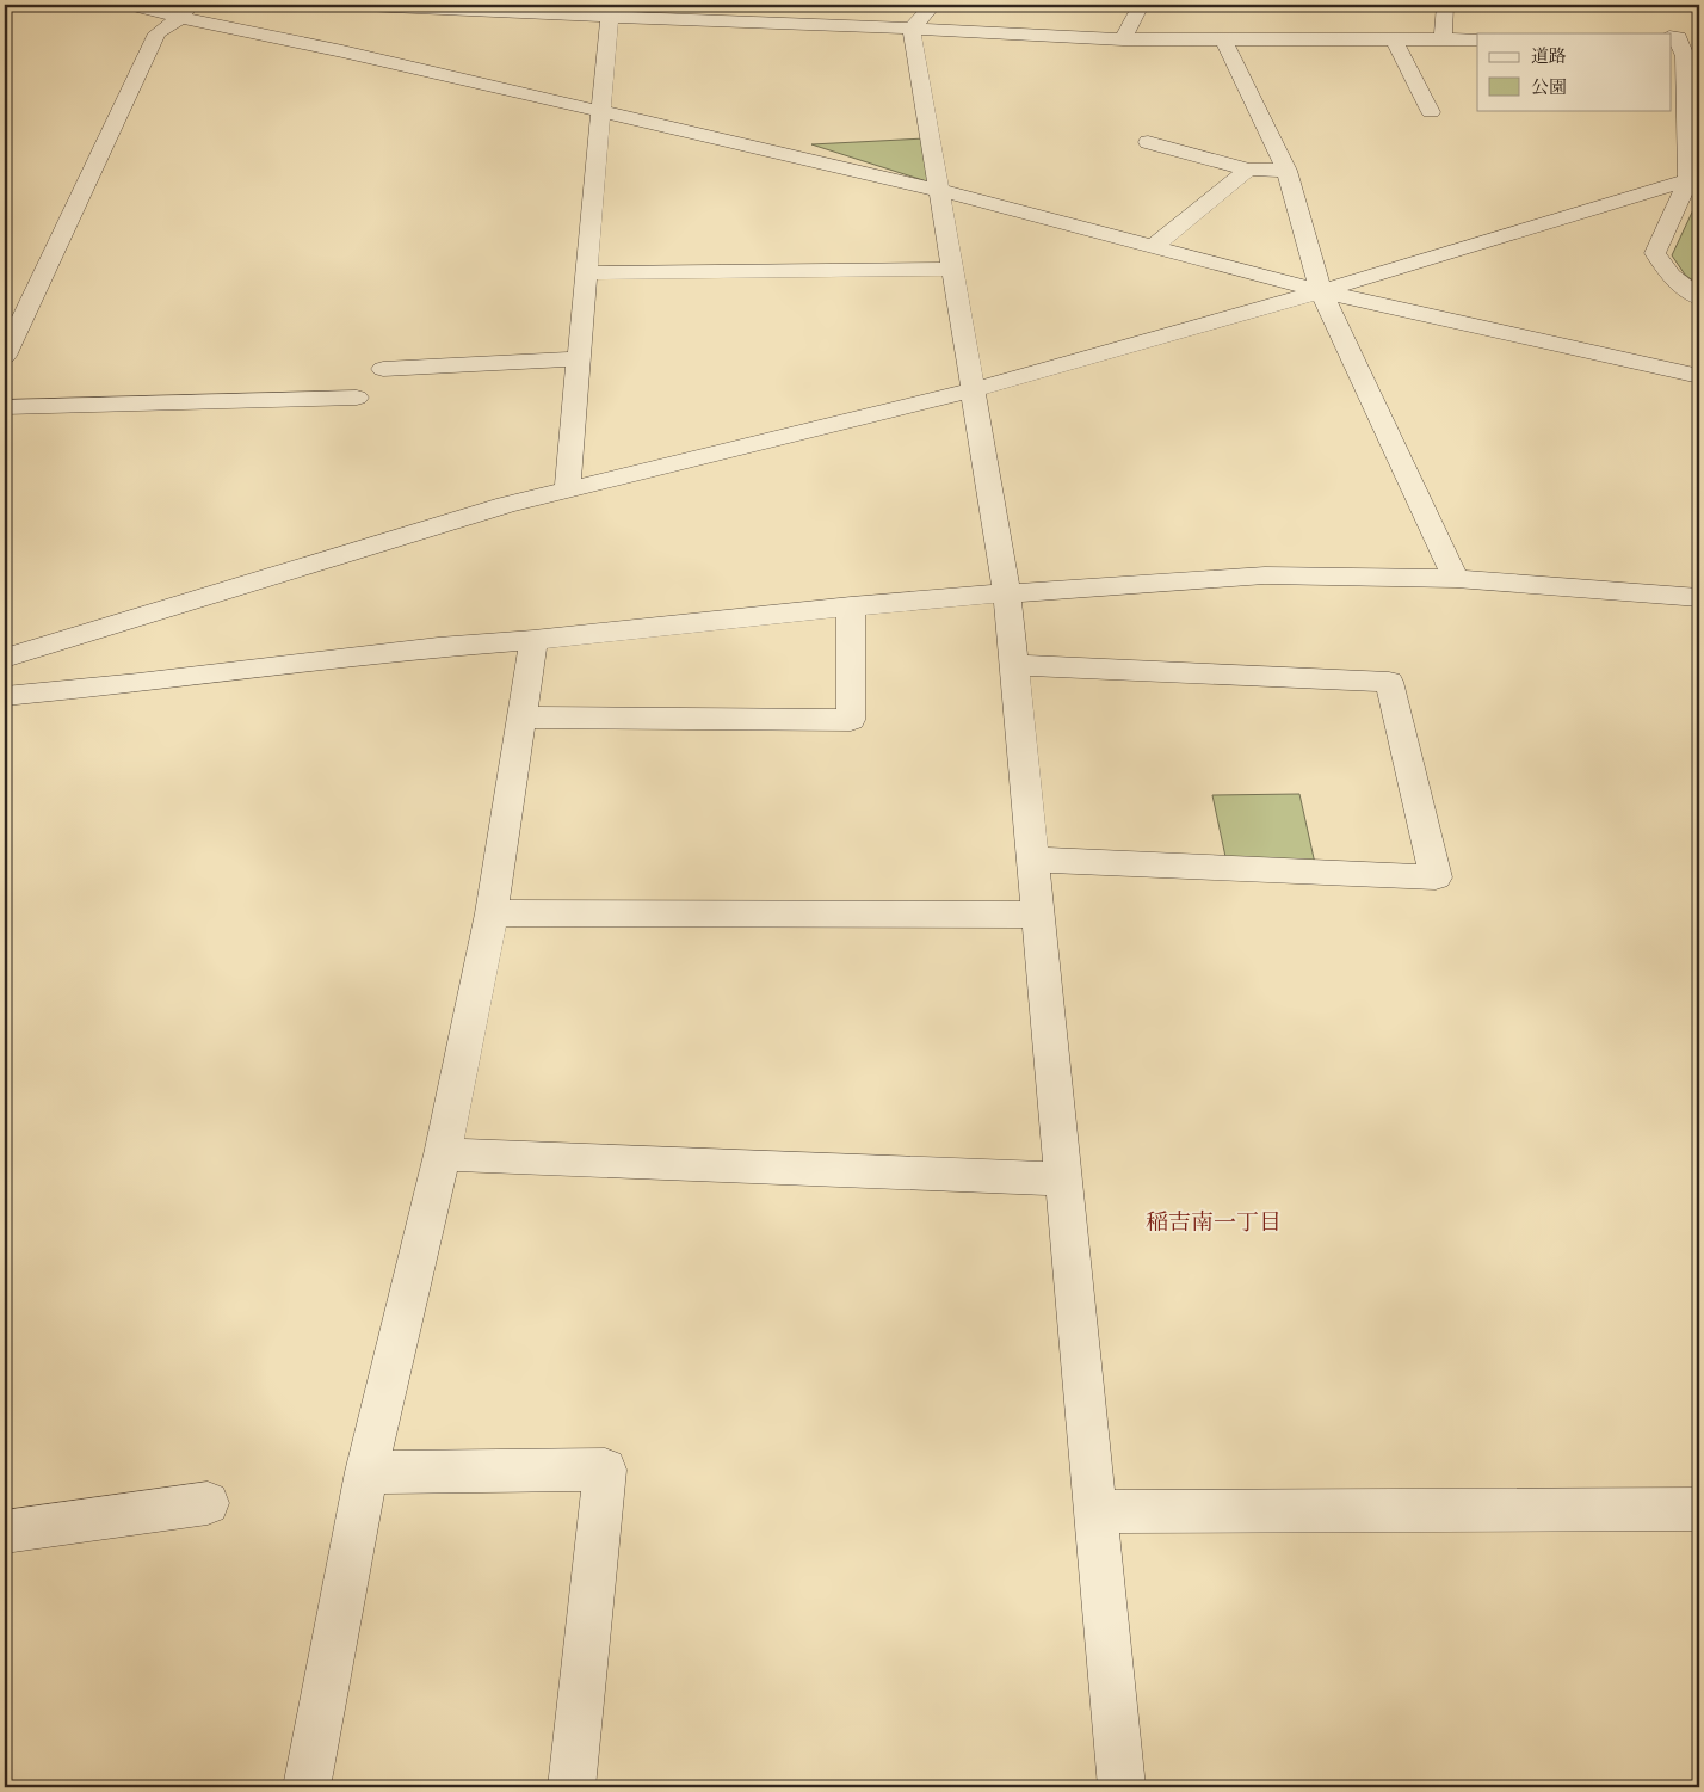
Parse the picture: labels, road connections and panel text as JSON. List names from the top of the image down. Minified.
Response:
{"districts":["稲吉南一丁目"],"legend":["道路","公園"]}
